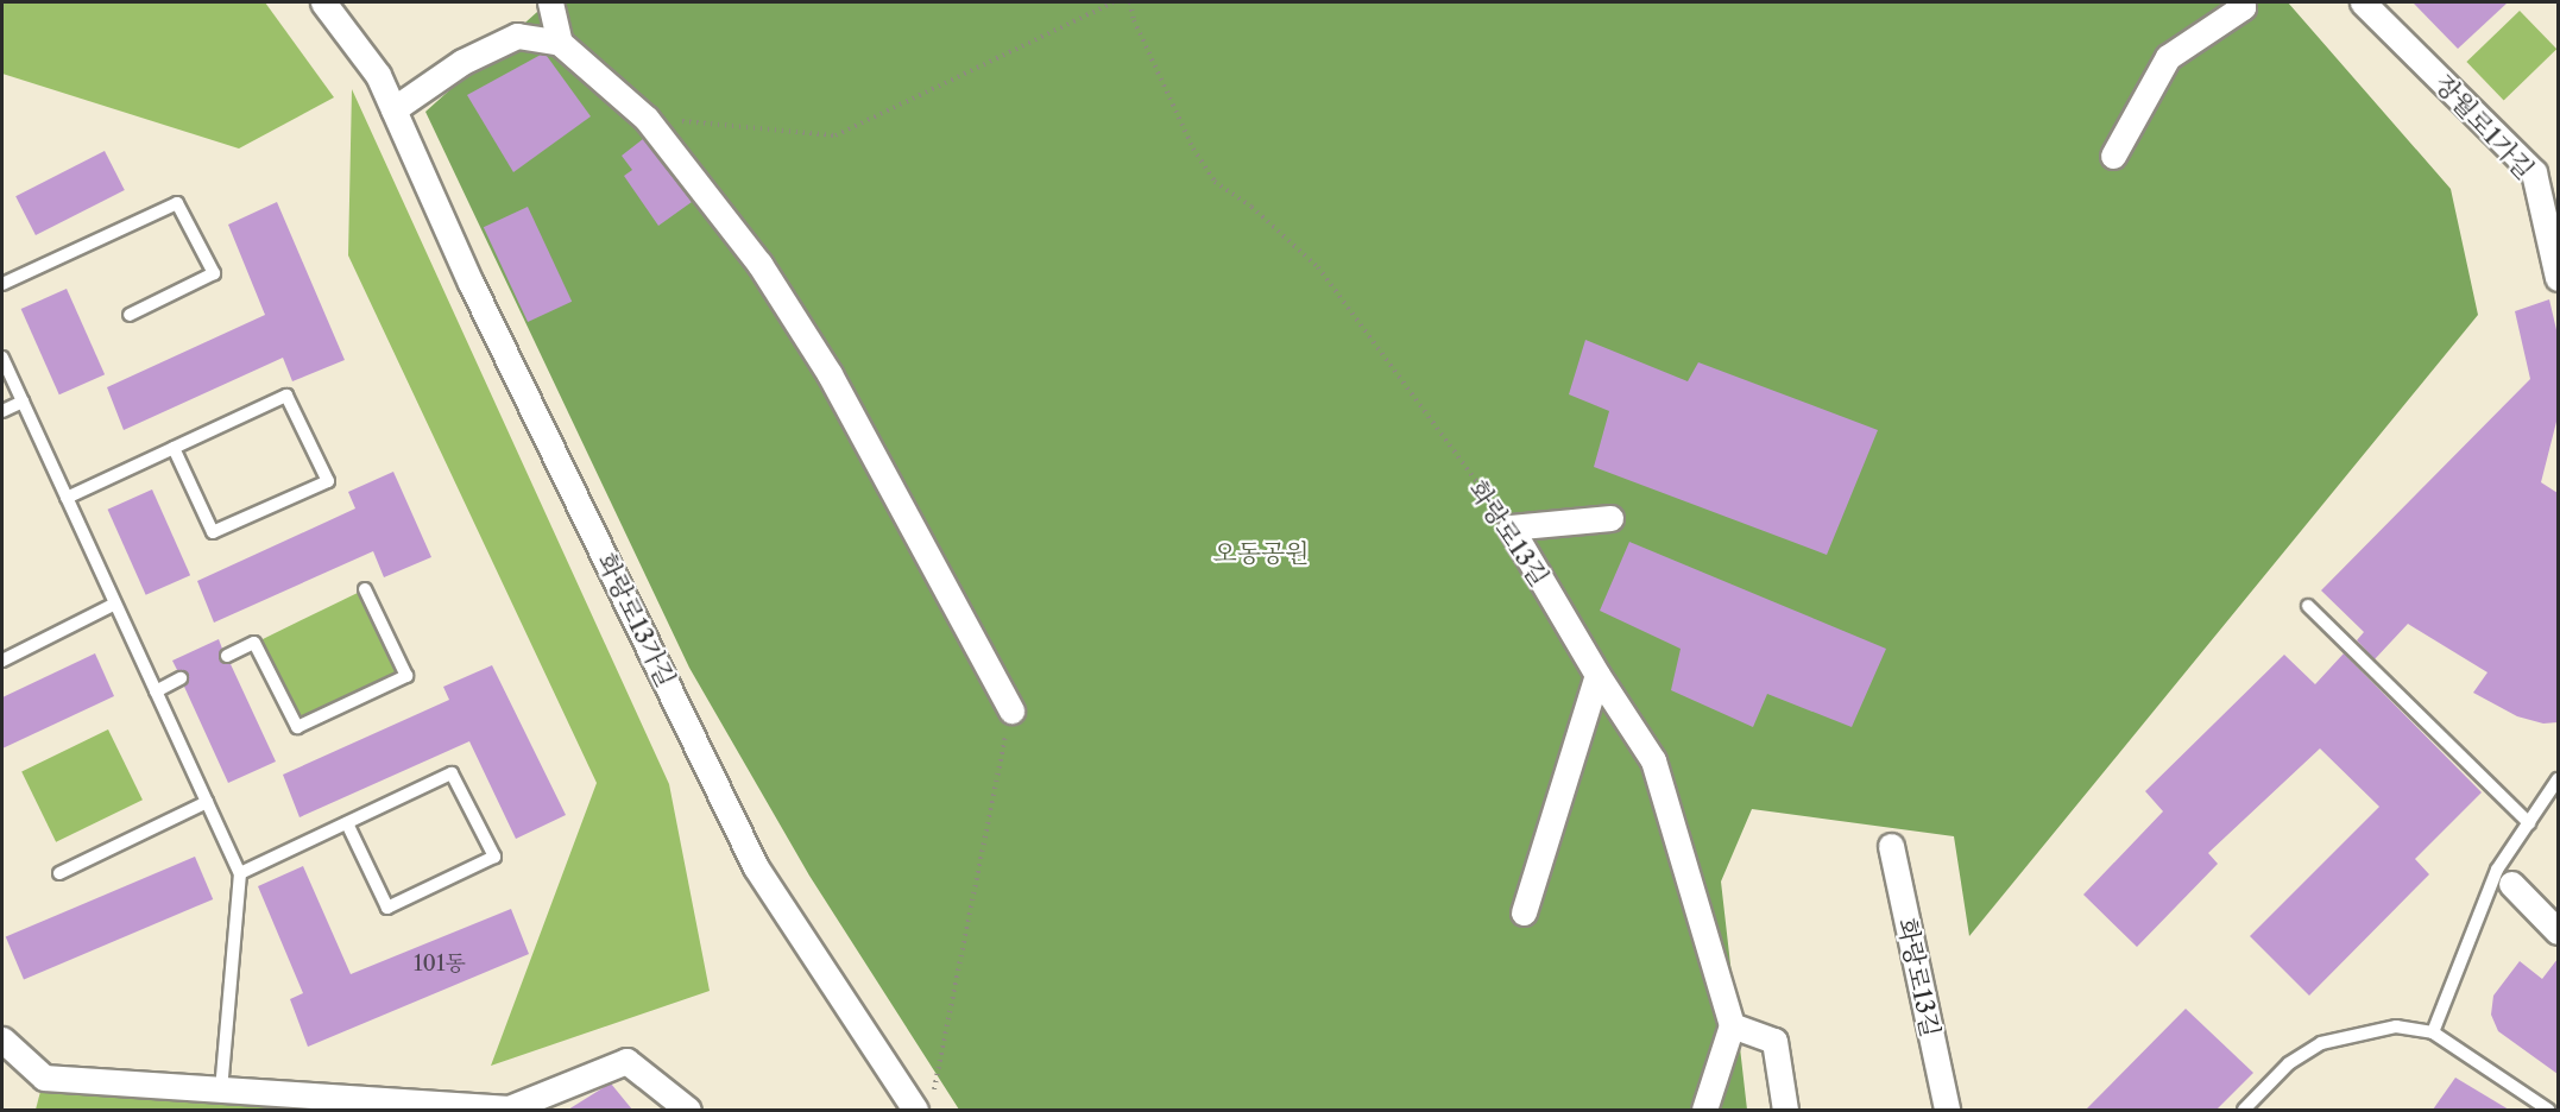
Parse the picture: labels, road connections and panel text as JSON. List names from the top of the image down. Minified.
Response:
{"streets":{"street":["장월로1가길","화랑로13길","화랑로13가길"]},"parks":["오동공원"],"house_numbers":["101동"]}
